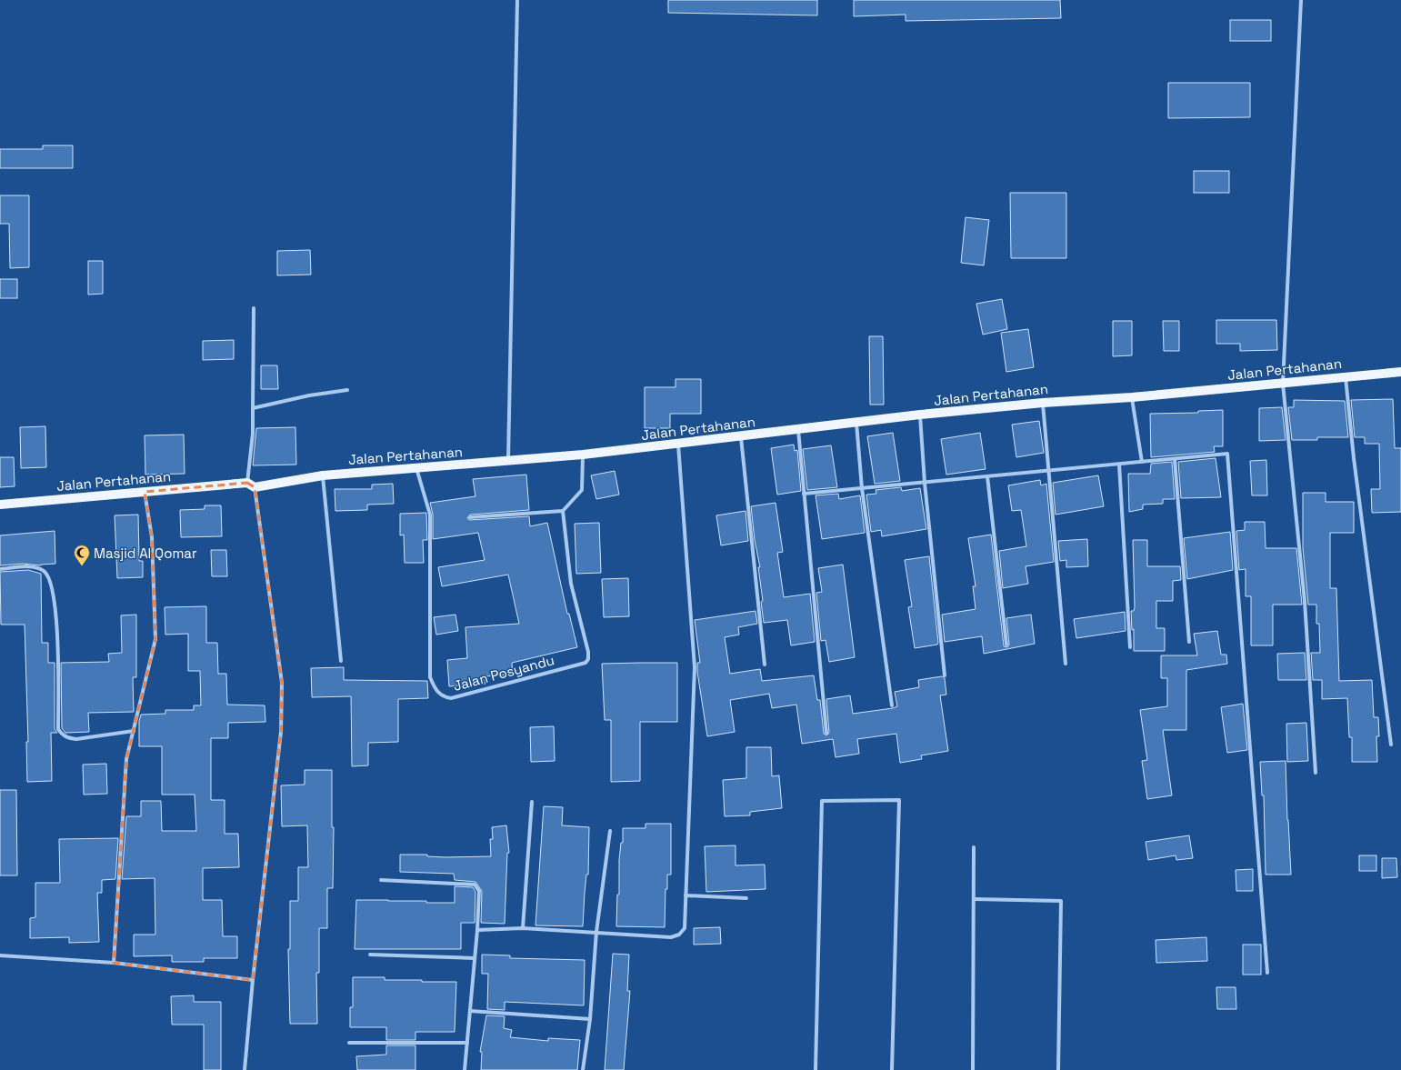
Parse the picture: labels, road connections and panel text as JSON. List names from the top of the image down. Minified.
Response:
{"streets":{"main road":["Jalan Pertahanan"],"street":["Jalan Posyandu"]},"crossings":[["Jalan Pertahanan","Jalan Posyandu"]],"places":{"mosque":["Masjid Al Qomar"]}}
